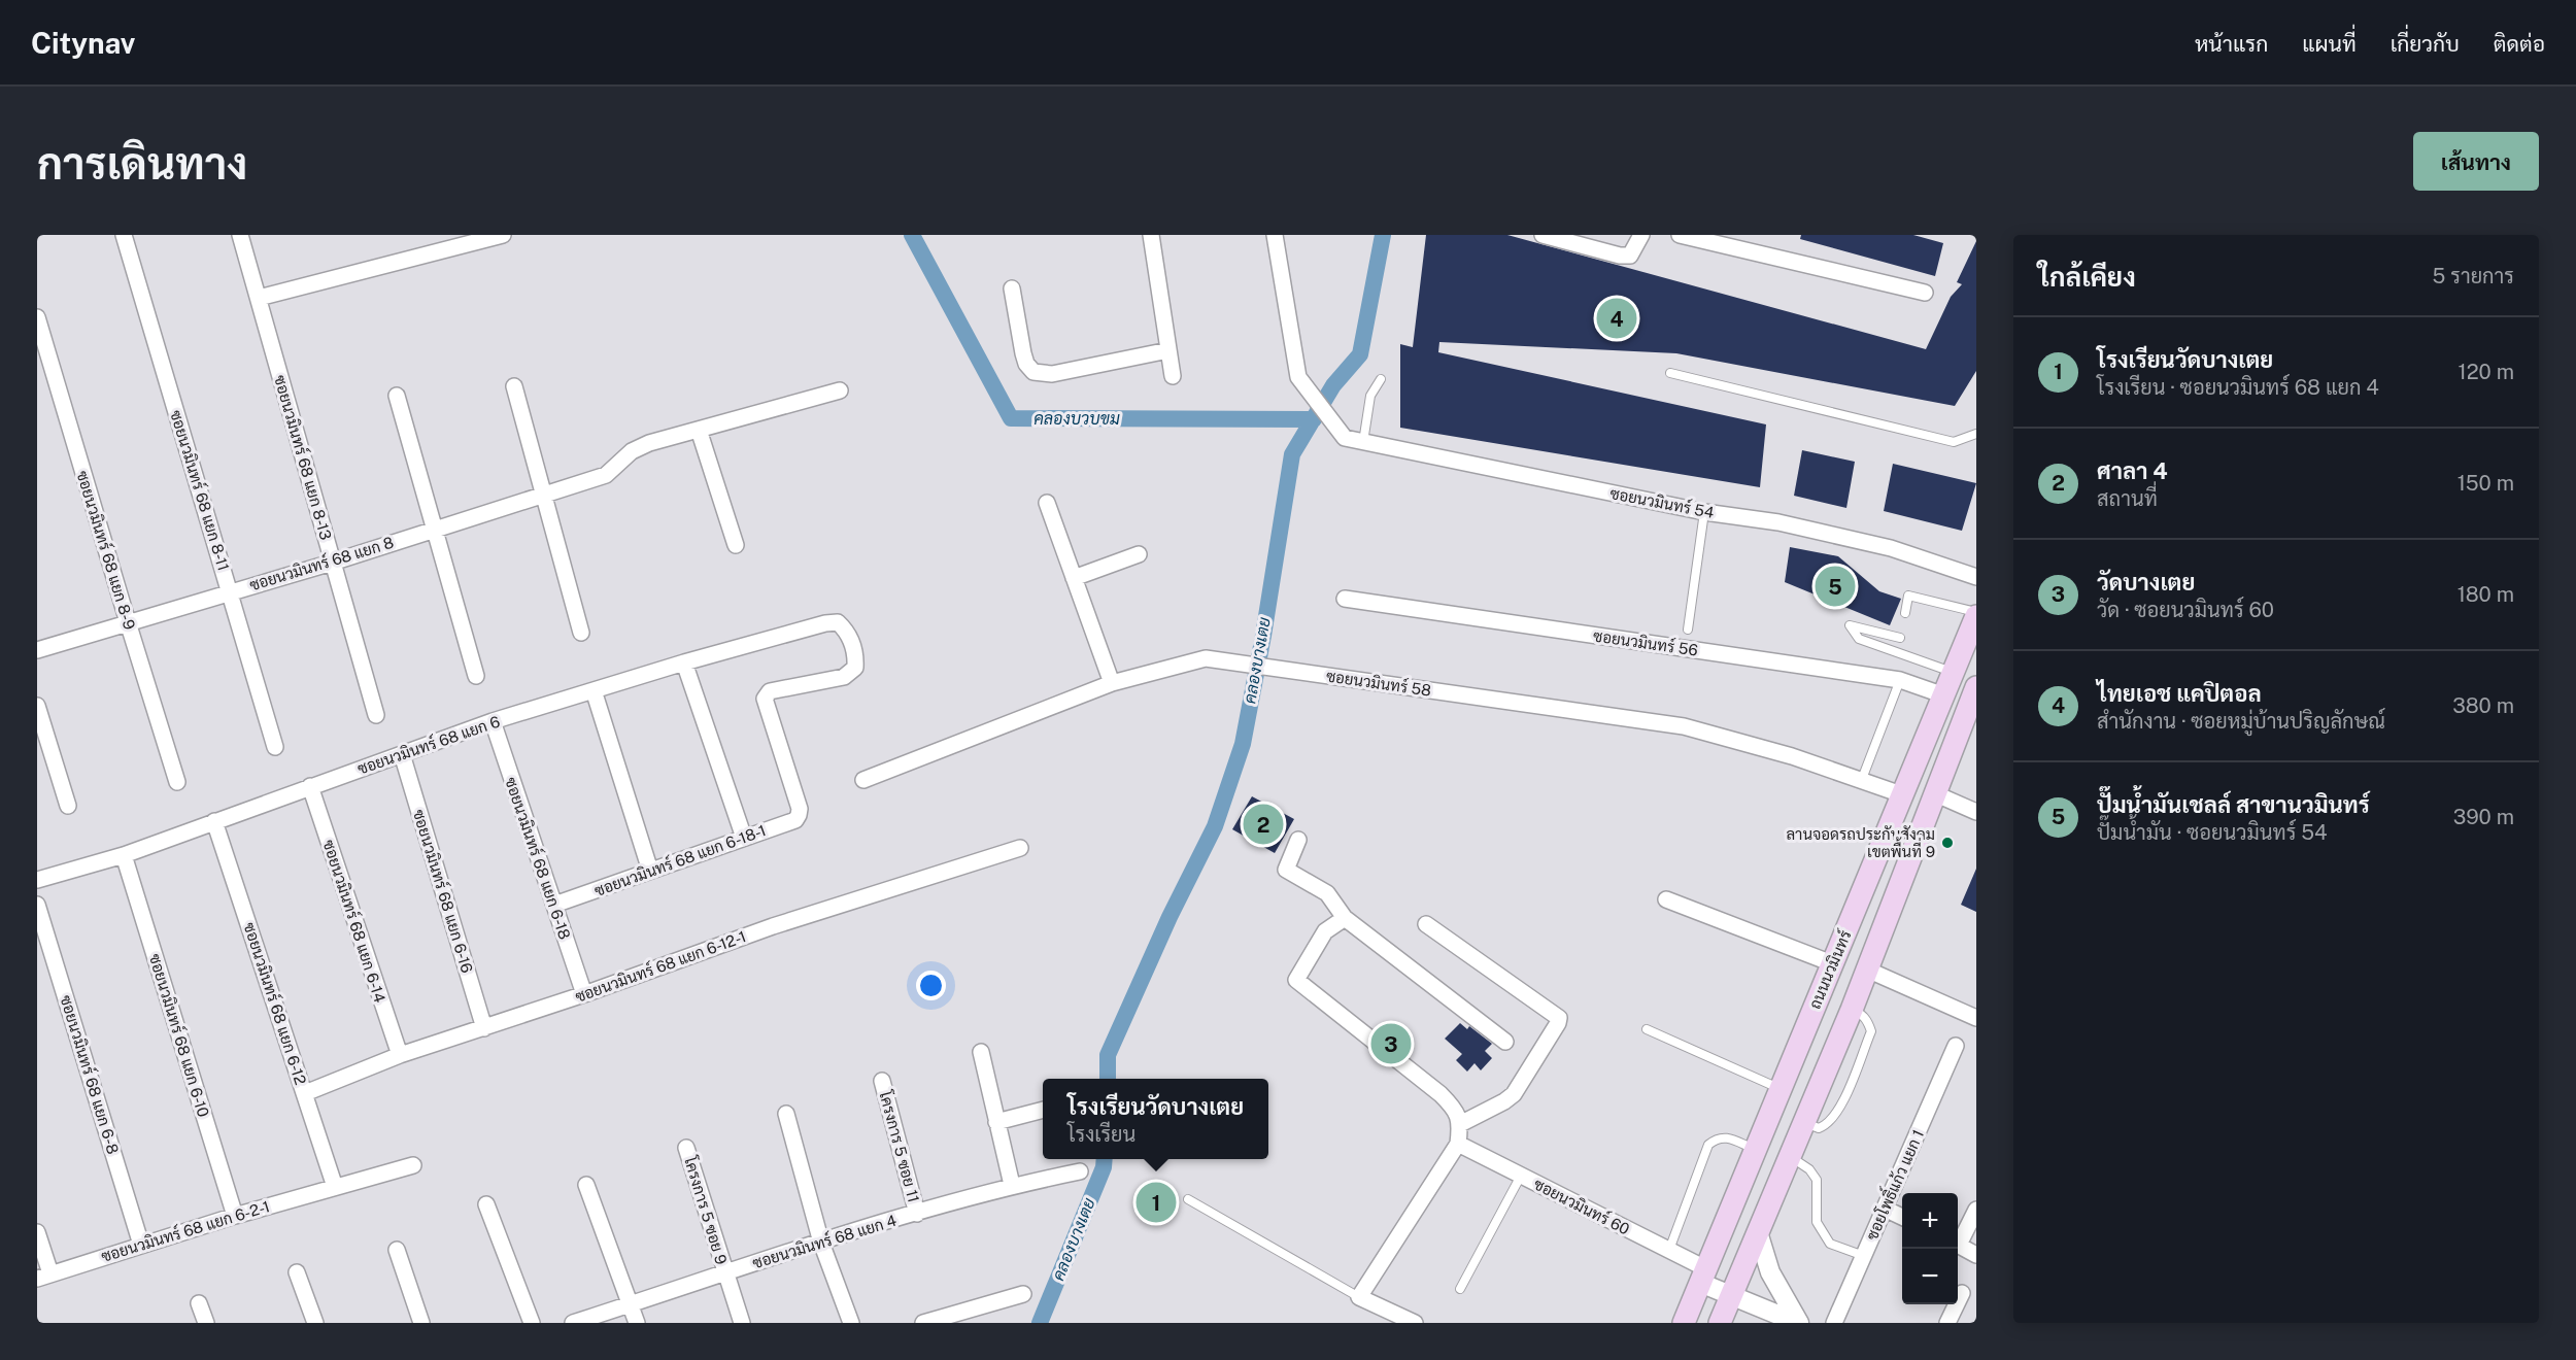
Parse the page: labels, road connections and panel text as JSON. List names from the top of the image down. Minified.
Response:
{"streets":{"main road":["ถนนนวมินทร์"],"street":["ซอยนวมินทร์ 68 แยก 8-13","ซอยนวมินทร์ 68 แยก 8-11","ซอยนวมินทร์ 54","ซอยนวมินทร์ 68 แยก 8-9","ซอยนวมินทร์ 68 แยก 8","ซอยนวมินทร์ 56","ซอยนวมินทร์ 58","ซอยนวมินทร์ 68 แยก 6","ซอยนวมินทร์ 68 แยก 6-18","ซอยนวมินทร์ 68 แยก 6-18-1","ซอยนวมินทร์ 68 แยก 6-16","ซอยนวมินทร์ 68 แยก 6-14","ซอยนวมินทร์ 68 แยก 6-12-1","ซอยนวมินทร์ 68 แยก 6-12","ซอยนวมินทร์ 68 แยก 6-10","ซอยนวมินทร์ 68 แยก 6-8","โครงการ 5 ซอย 11","ซอยโพธิ์แก้ว แยก 1","ซอยนวมินทร์ 60","โครงการ 5 ซอย 9","ซอยนวมินทร์ 68 แยก 6-2-1","ซอยนวมินทร์ 68 แยก 4"]},"crossings":[["ซอยนวมินทร์ 68 แยก 8-13","ซอยนวมินทร์ 68 แยก 8"],["ซอยนวมินทร์ 68 แยก 8-11","ซอยนวมินทร์ 68 แยก 8"],["ซอยนวมินทร์ 68 แยก 8-9","ซอยนวมินทร์ 68 แยก 8"],["ซอยนวมินทร์ 56","ถนนนวมินทร์"],["ซอยนวมินทร์ 58","ถนนนวมินทร์"],["ซอยนวมินทร์ 68 แยก 6","ซอยนวมินทร์ 68 แยก 6-18"],["ซอยนวมินทร์ 68 แยก 6","ซอยนวมินทร์ 68 แยก 6-18-1"],["ซอยนวมินทร์ 68 แยก 6","ซอยนวมินทร์ 68 แยก 6-16"],["ซอยนวมินทร์ 68 แยก 6","ซอยนวมินทร์ 68 แยก 6-14"],["ซอยนวมินทร์ 68 แยก 6","ซอยนวมินทร์ 68 แยก 6-12"],["ซอยนวมินทร์ 68 แยก 6","ซอยนวมินทร์ 68 แยก 6-10"],["ซอยนวมินทร์ 68 แยก 6-18","ซอยนวมินทร์ 68 แยก 6-18-1"],["ซอยนวมินทร์ 68 แยก 6-18","ซอยนวมินทร์ 68 แยก 6-12-1"],["ซอยนวมินทร์ 68 แยก 6-16","ซอยนวมินทร์ 68 แยก 6-12-1"],["ซอยนวมินทร์ 68 แยก 6-14","ซอยนวมินทร์ 68 แยก 6-12-1"],["ซอยนวมินทร์ 68 แยก 6-12-1","ซอยนวมินทร์ 68 แยก 6-12"],["ถนนนวมินทร์","ซอยนวมินทร์ 60"],["ซอยนวมินทร์ 68 แยก 6-12","ซอยนวมินทร์ 68 แยก 6-2-1"],["ซอยนวมินทร์ 68 แยก 6-10","ซอยนวมินทร์ 68 แยก 6-2-1"],["ซอยนวมินทร์ 68 แยก 6-8","ซอยนวมินทร์ 68 แยก 6-2-1"],["โครงการ 5 ซอย 11","ซอยนวมินทร์ 68 แยก 4"],["โครงการ 5 ซอย 9","ซอยนวมินทร์ 68 แยก 4"]],"water":["คลองบวบขม","คลองบางเตย"],"places":["ลานจอดรถประกันสังคม เขตพื้นที่ 9"],"page":{"header":"Citynav","nav":["หน้าแรก","แผนที่","เกี่ยวกับ","ติดต่อ"],"buttons":"เส้นทาง","title":"การเดินทาง","heading":["ใกล้เคียง","5 รายการ"],"pins":["4","5","2","3","1"],"list":[{"mark":"1","name":"โรงเรียนวัดบางเตย","note":"โรงเรียน · ซอยนวมินทร์ 68 แยก 4","value":"120 m"},{"mark":"2","name":"ศาลา 4","note":"สถานที่","value":"150 m"},{"mark":"3","name":"วัดบางเตย","note":"วัด · ซอยนวมินทร์ 60","value":"180 m"},{"mark":"4","name":"ไทยเอช แคปิตอล","note":"สำนักงาน · ซอยหมู่บ้านปริญลักษณ์","value":"380 m"},{"mark":"5","name":"ปั๊มน้ำมันเชลล์ สาขานวมินทร์","note":"ปั๊มน้ำมัน · ซอยนวมินทร์ 54","value":"390 m"}],"popup":["โรงเรียนวัดบางเตย","โรงเรียน"],"map_buttons":["+","−"]}}
